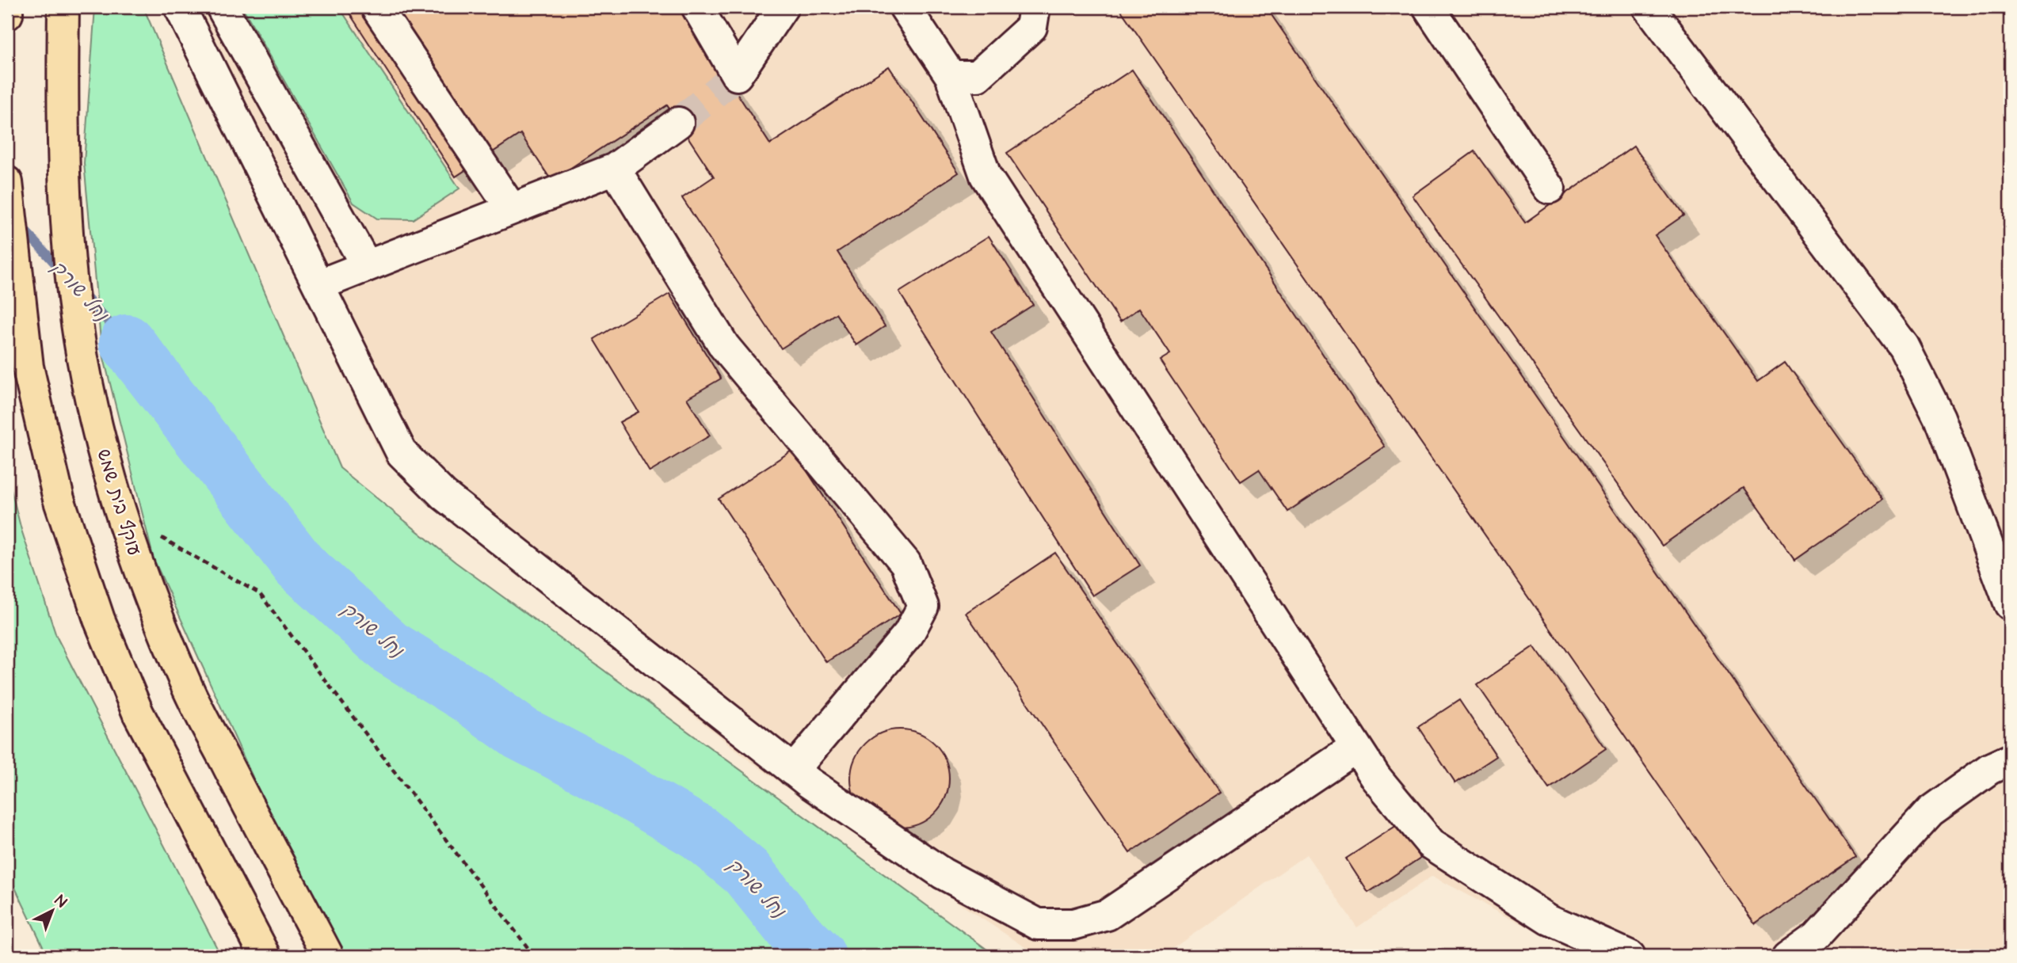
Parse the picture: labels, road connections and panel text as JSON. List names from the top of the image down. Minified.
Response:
{"streets":{"main road":["עוקף בית שמש"]},"water":["נחל שורק"],"north":"top right"}
